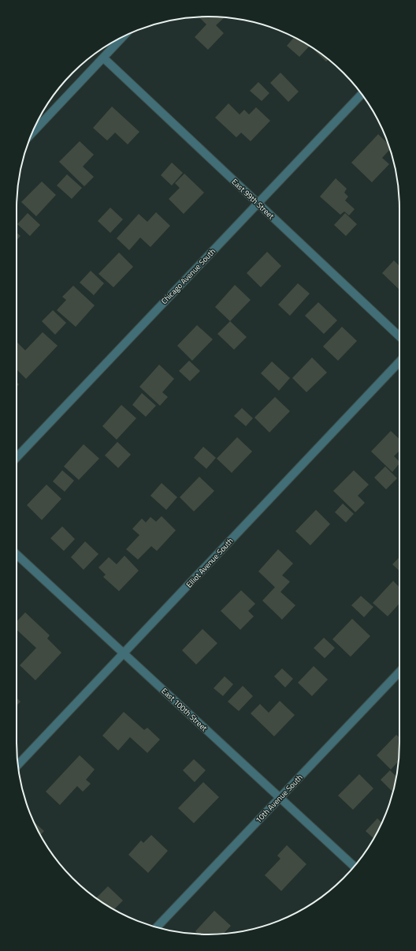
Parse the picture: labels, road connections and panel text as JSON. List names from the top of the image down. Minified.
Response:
{"streets":{"street":["East 99th Street","Chicago Avenue South","Elliot Avenue South","East 100th Street","10th Avenue South"]},"crossings":[["East 99th Street","Chicago Avenue South"],["Elliot Avenue South","East 100th Street"],["East 100th Street","10th Avenue South"]]}
